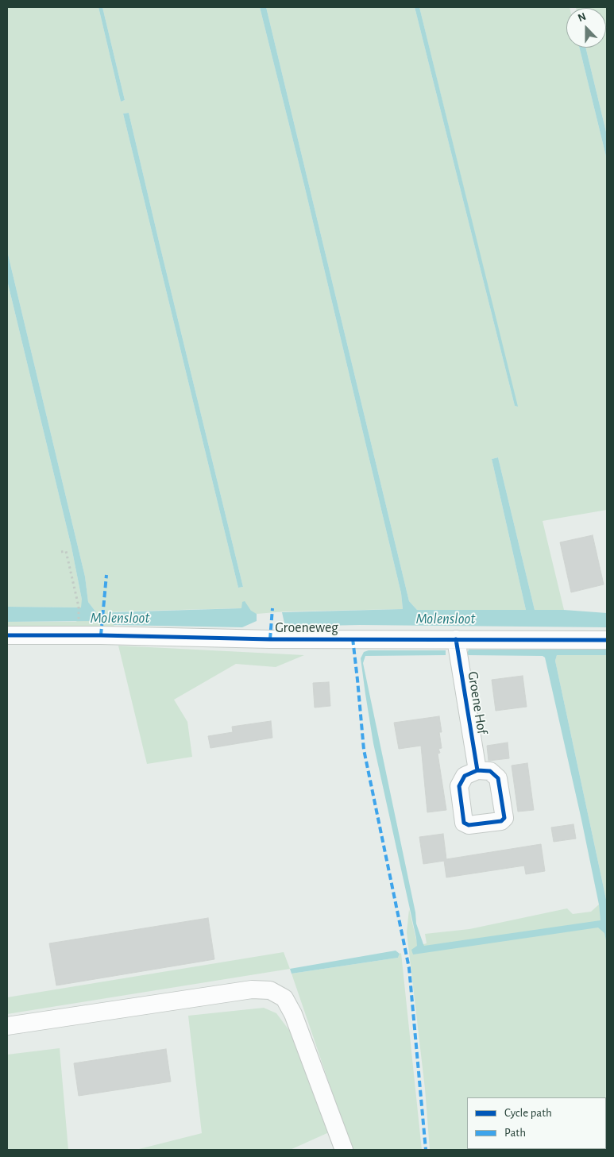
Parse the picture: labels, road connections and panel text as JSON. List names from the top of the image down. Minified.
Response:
{"streets":{"street":["Groeneweg","Groene Hof"]},"crossings":[["Groeneweg","Groene Hof"]],"water":["Molensloot"],"legend":["Cycle path","Path"],"north":"top"}
